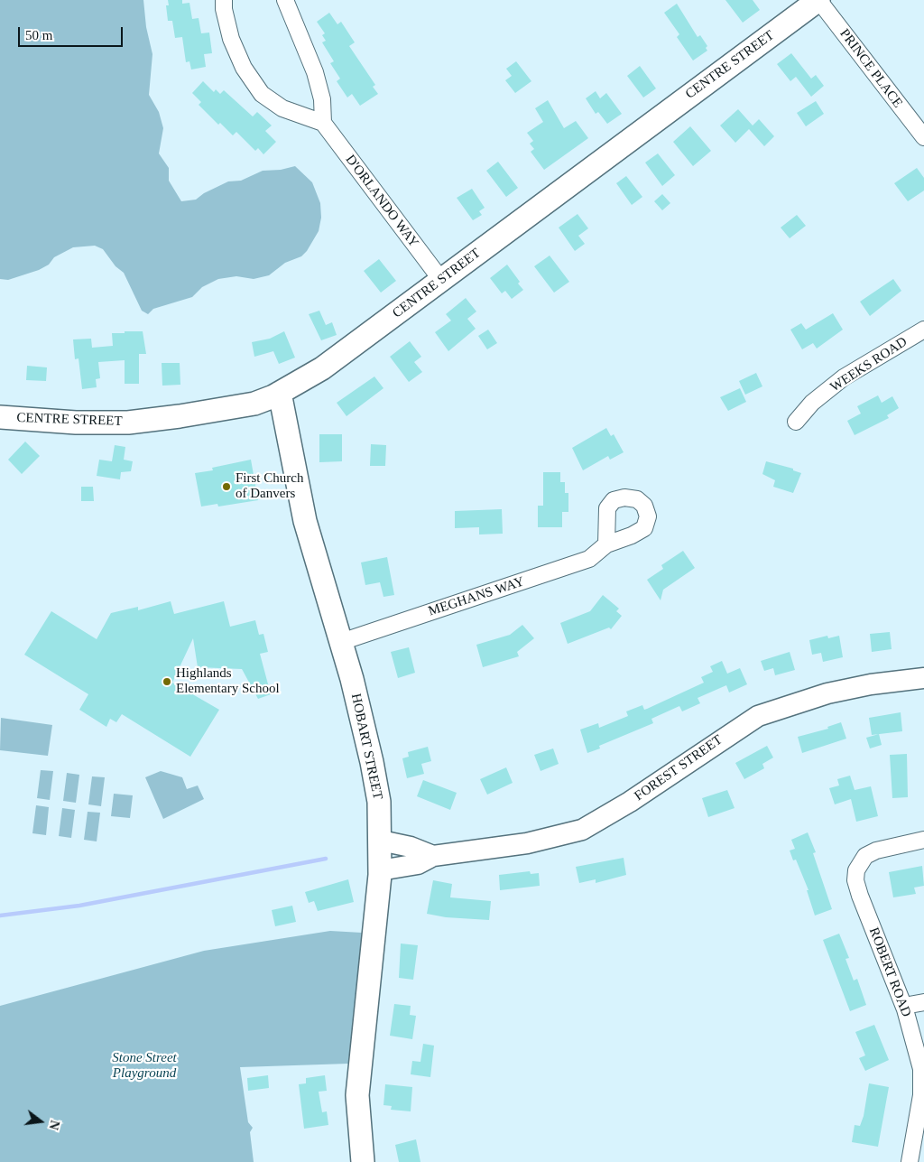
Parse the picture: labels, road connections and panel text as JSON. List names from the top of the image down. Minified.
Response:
{"streets":{"main road":["CENTRE STREET","HOBART STREET"],"street":["PRINCE PLACE","D'ORLANDO WAY","WEEKS ROAD","MEGHANS WAY","FOREST STREET","ROBERT ROAD"]},"crossings":[["CENTRE STREET","PRINCE PLACE"],["CENTRE STREET","D'ORLANDO WAY"],["CENTRE STREET","HOBART STREET"],["MEGHANS WAY","HOBART STREET"],["HOBART STREET","FOREST STREET"]],"parks":["Stone Street Playground"],"places":["First Church of Danvers","Highlands Elementary School"],"scale_bar":"50 m","north":"right"}
